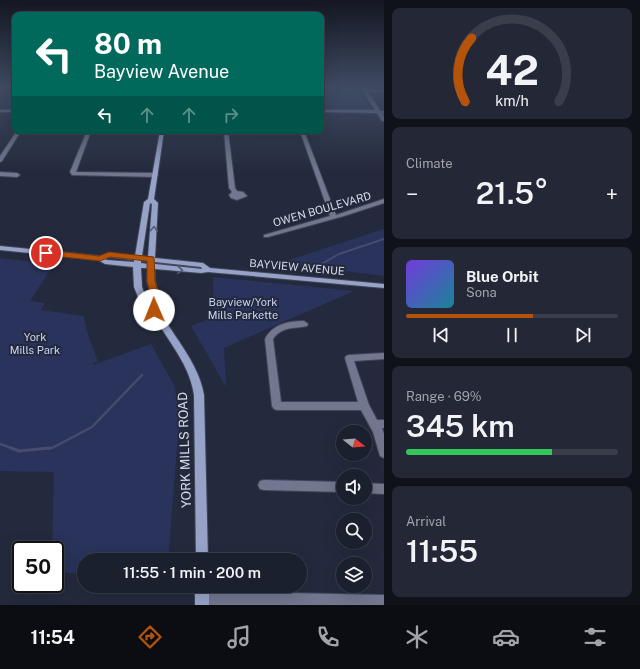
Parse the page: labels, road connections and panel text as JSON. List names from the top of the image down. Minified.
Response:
{"streets":{"main road":["BAYVIEW AVENUE","YORK MILLS ROAD"],"street":["OWEN BOULEVARD"]},"crossings":[["BAYVIEW AVENUE","YORK MILLS ROAD"]],"parks":["Bayview/York Mills Parkette","York Mills Park"],"north":"right","page":{"turn":["80 m","Bayview Avenue"],"tile":["Climate",["Range · 69%","345 km"],["Arrival","11:55"]],"heat":["−","21.5°","+"],"song":["Blue Orbit","Sona"],"limit":"50","trip":"11:55 · 1 min · 200 m","tabs":"11:54","gauge":["42","km/h"]}}
